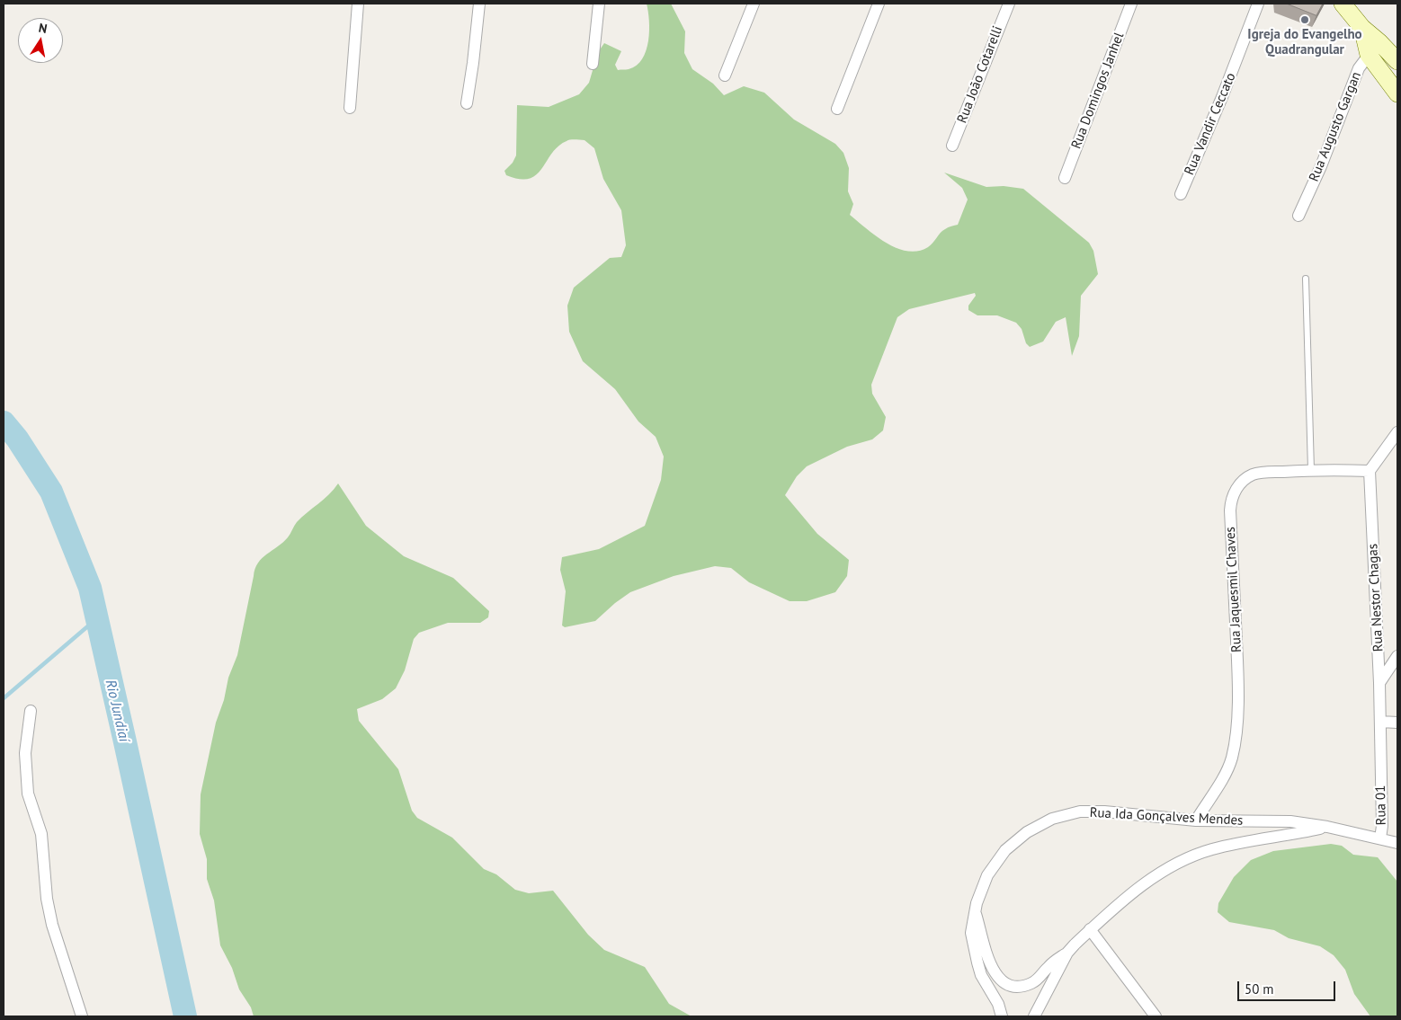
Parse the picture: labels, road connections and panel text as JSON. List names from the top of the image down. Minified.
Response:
{"streets":{"street":["Rua João Cotarelli","Rua Domingos Janhel","Rua Vandir Ceccato","Rua Augusto Gargan","Rua Jaquesmil Chaves","Rua Nestor Chagas","Rua 01","Rua Ida Gonçalves Mendes"]},"crossings":[["Rua Jaquesmil Chaves","Rua Nestor Chagas"],["Rua Jaquesmil Chaves","Rua Ida Gonçalves Mendes"],["Rua Nestor Chagas","Rua 01"],["Rua 01","Rua Ida Gonçalves Mendes"]],"water":["Rio Jundiaí"],"places":["Igreja do Evangelho Quadrangular"],"scale_bar":"50 m","north":"top"}
